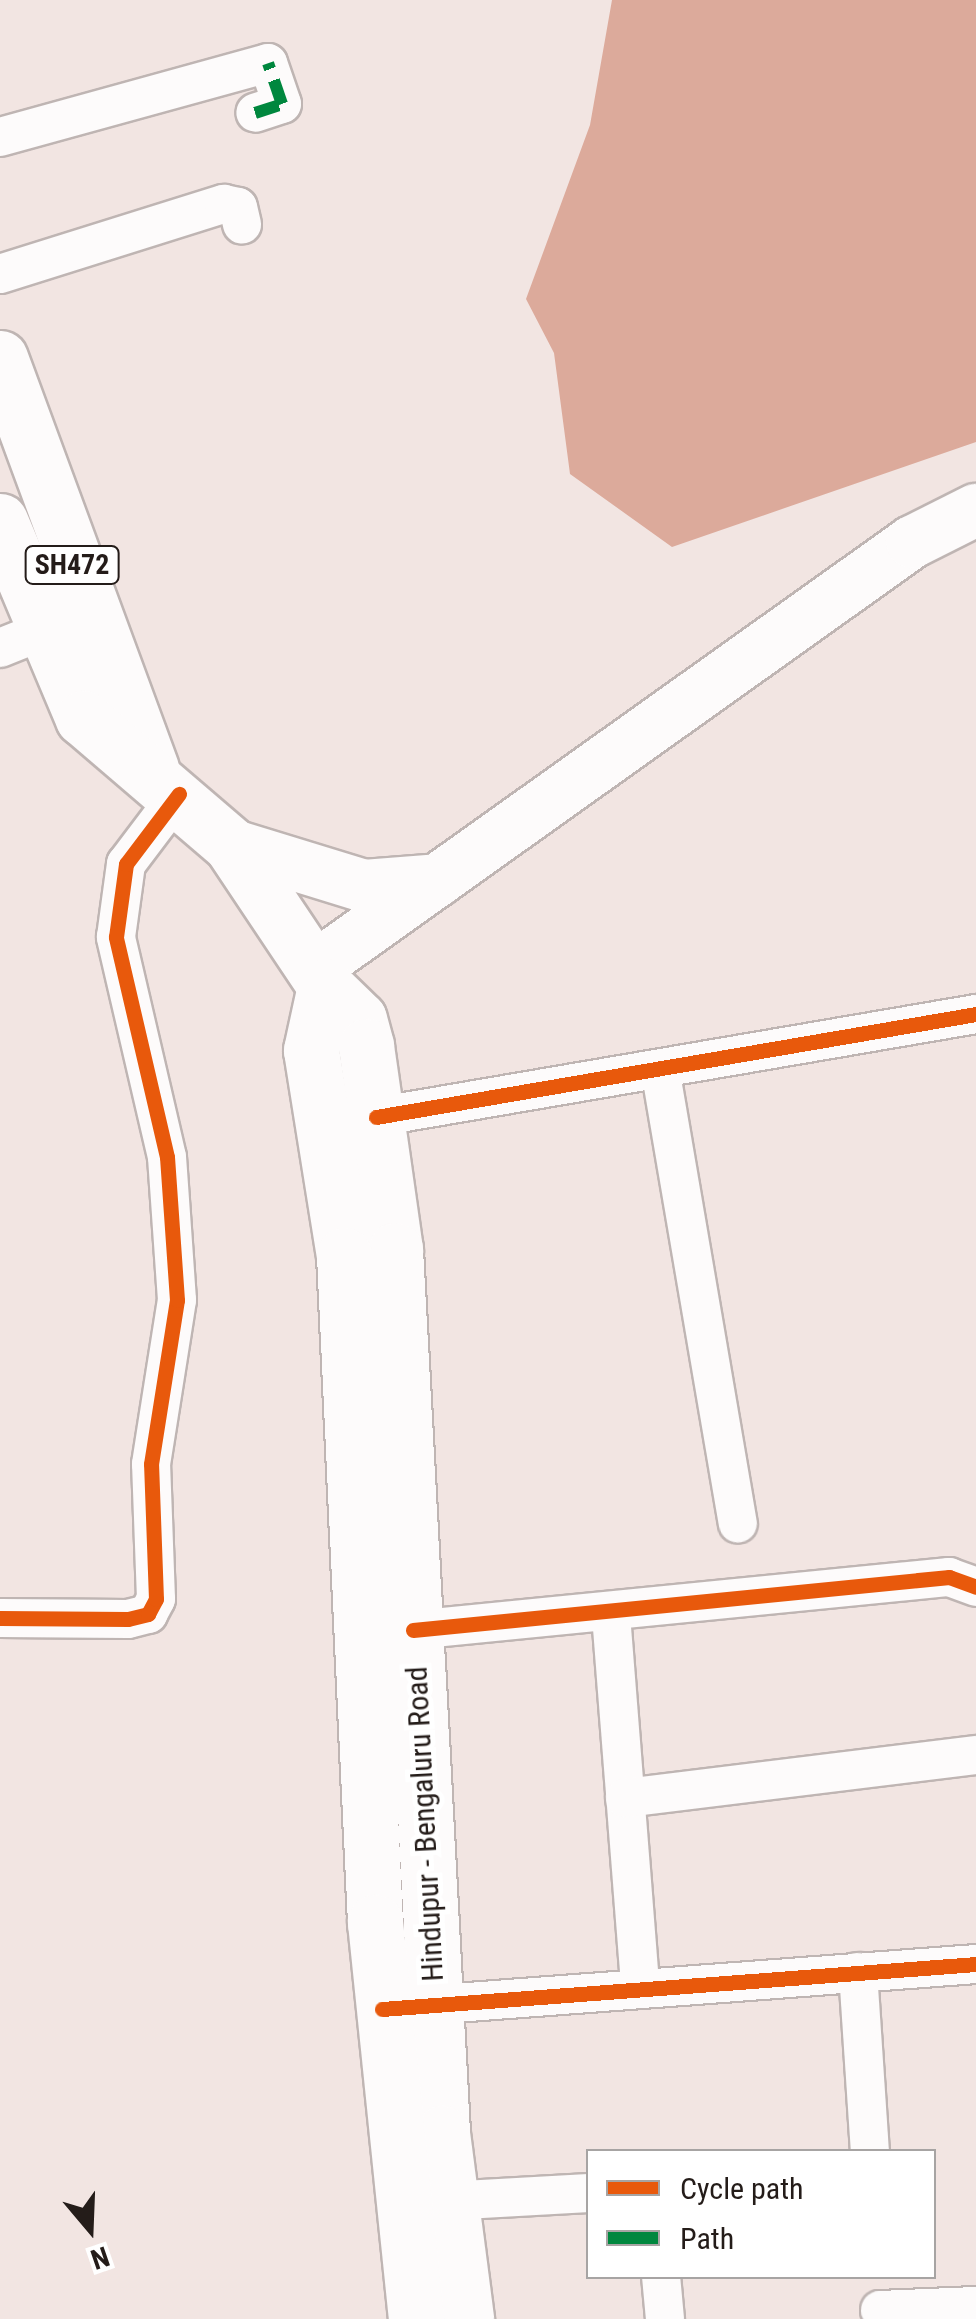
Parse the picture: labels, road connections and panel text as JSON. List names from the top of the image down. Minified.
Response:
{"streets":{"main road":["SH472","Hindupur - Bengaluru Road"]},"legend":["Cycle path","Path"],"north":"bottom"}
